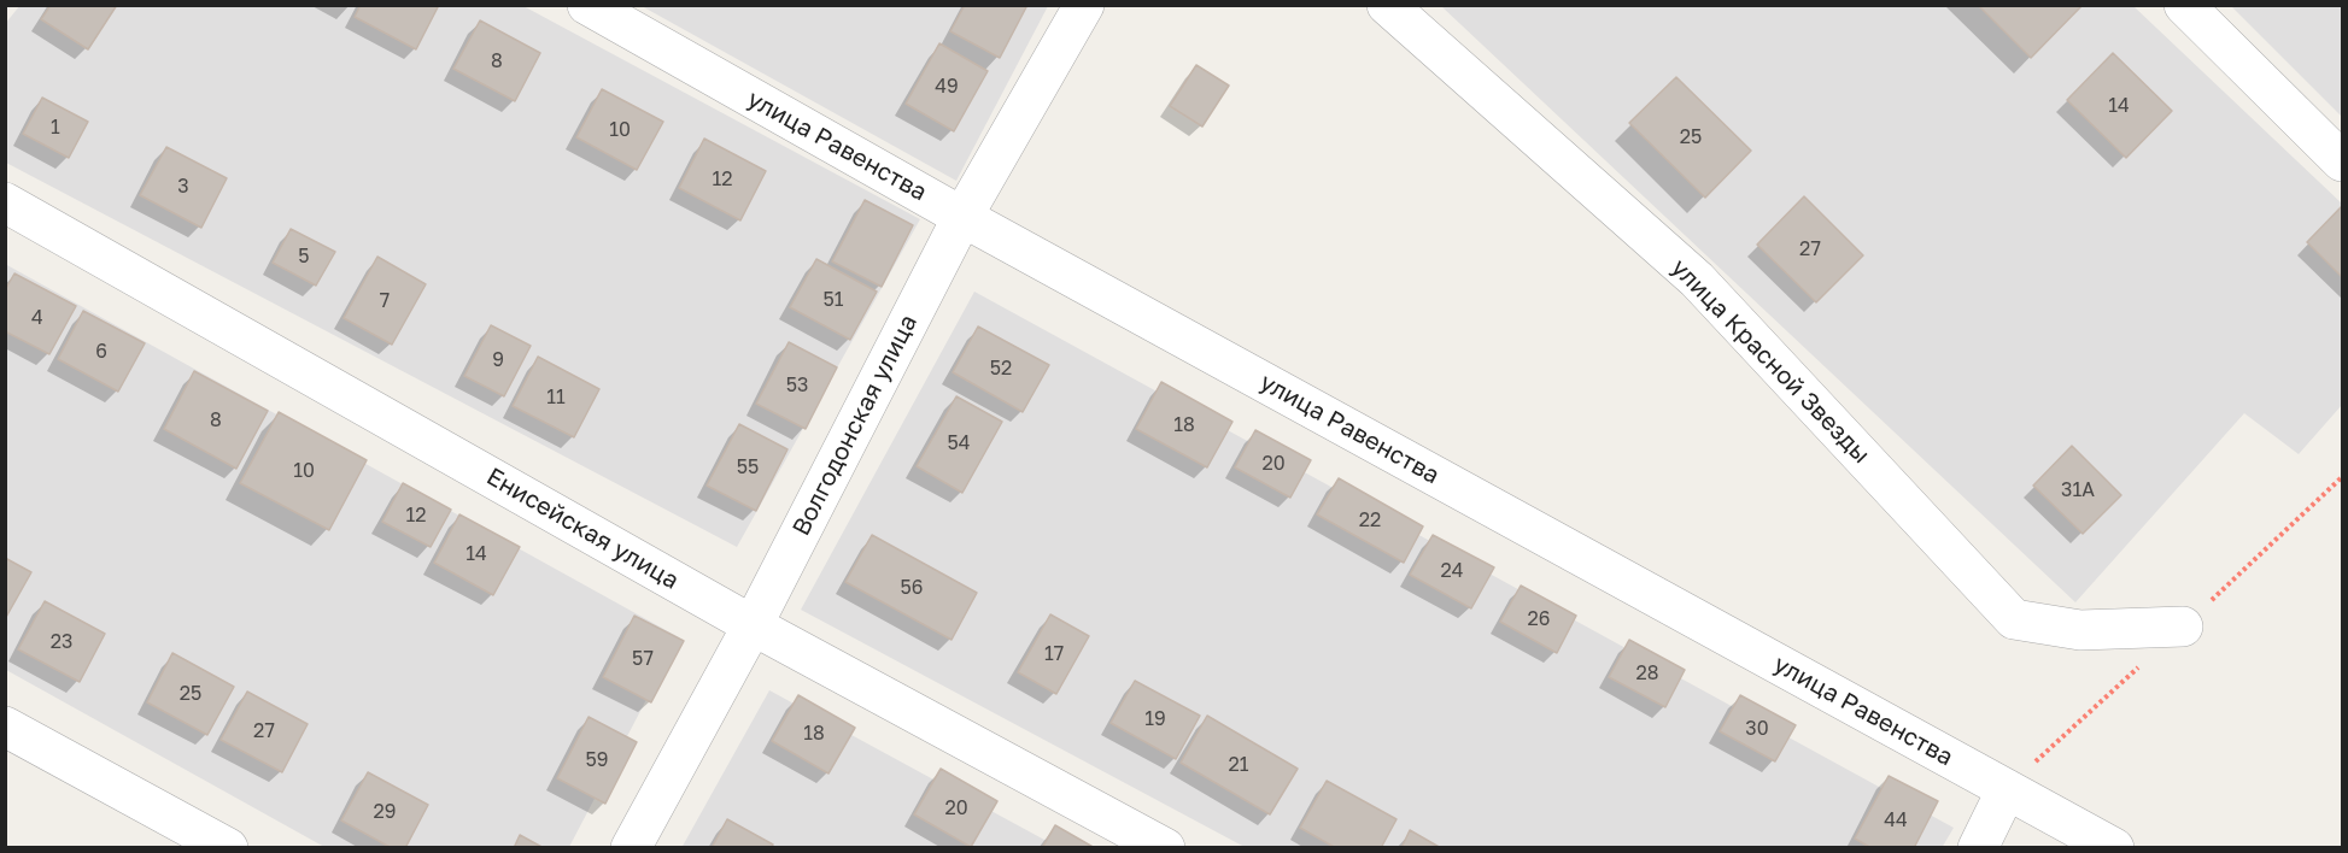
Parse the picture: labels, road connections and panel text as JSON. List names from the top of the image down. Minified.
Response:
{"streets":{"street":["улица Равенства","улица Красной Звезды","Волгодонская улица","Енисейская улица"]},"crossings":[["улица Равенства","Волгодонская улица"],["Волгодонская улица","Енисейская улица"]],"house_numbers":["8","49","14","1","10","25","12","3","27","5","51","7","4","6","9","52","53","11","8","18","54","20","55","10","31А","12","22","14","24","56","26","23","17","57","28","25","19","30","27","18","59","21","20","29","44"]}
